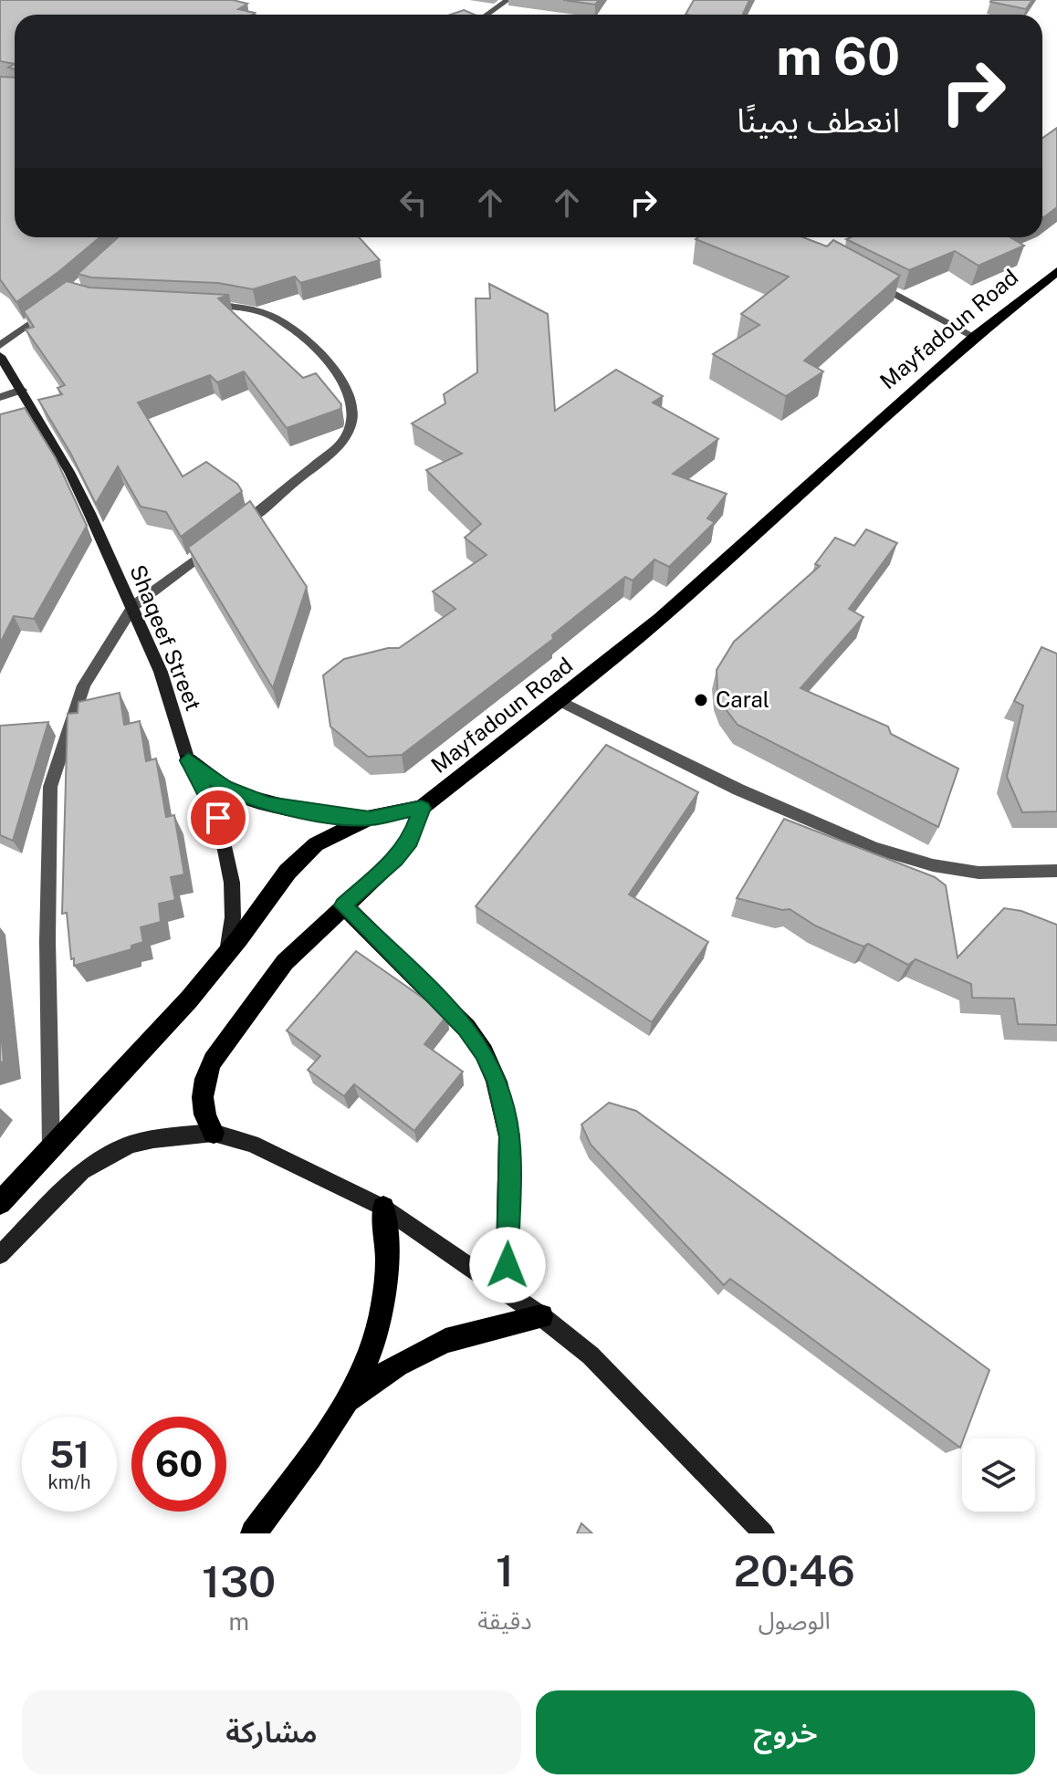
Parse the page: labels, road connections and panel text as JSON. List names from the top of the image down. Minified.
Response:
{"streets":{"main road":["Mayfadoun Road","Shaqeef Street"]},"crossings":[["Mayfadoun Road","Shaqeef Street"]],"places":["Caral"],"page":{"turn":["60 m","انعطف يمينًا"],"speed":"51 km/h","limit":"60","eta":["20:46","الوصول","1","دقيقة","130","m"],"buttons":["خروج","مشاركة"]}}
